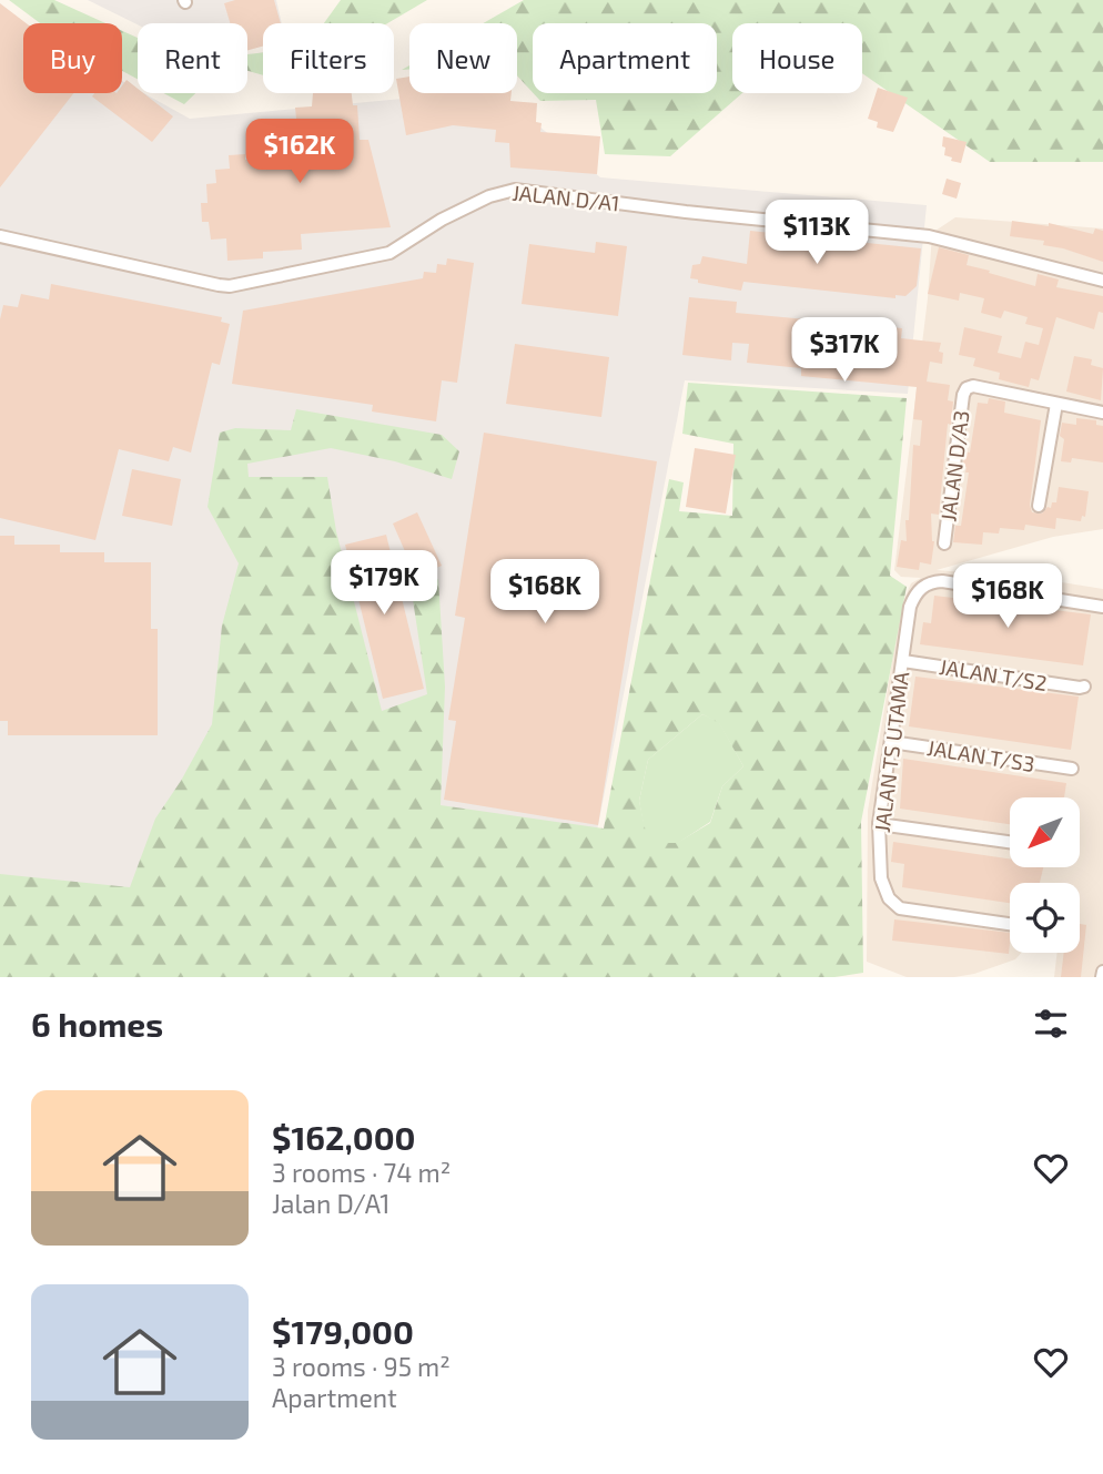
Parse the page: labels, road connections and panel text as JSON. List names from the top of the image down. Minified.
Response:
{"streets":{"street":["JALAN D/A1","JALAN D/A3","JALAN T/S2","JALAN TS UTAMA","JALAN T/S3"]},"crossings":[["JALAN T/S2","JALAN TS UTAMA"],["JALAN TS UTAMA","JALAN T/S3"]],"north":"bottom left","page":{"chip":["Buy","Rent","Filters","New","Apartment","House"],"price":["$162K","$113K","$317K","$179K","$168K","$168K"],"heading":"6 homes","list":[{"name":"$162,000","note":"3 rooms · 74 m² · Jalan D/A1"},{"name":"$179,000","note":"3 rooms · 95 m² · Apartment"}]}}
